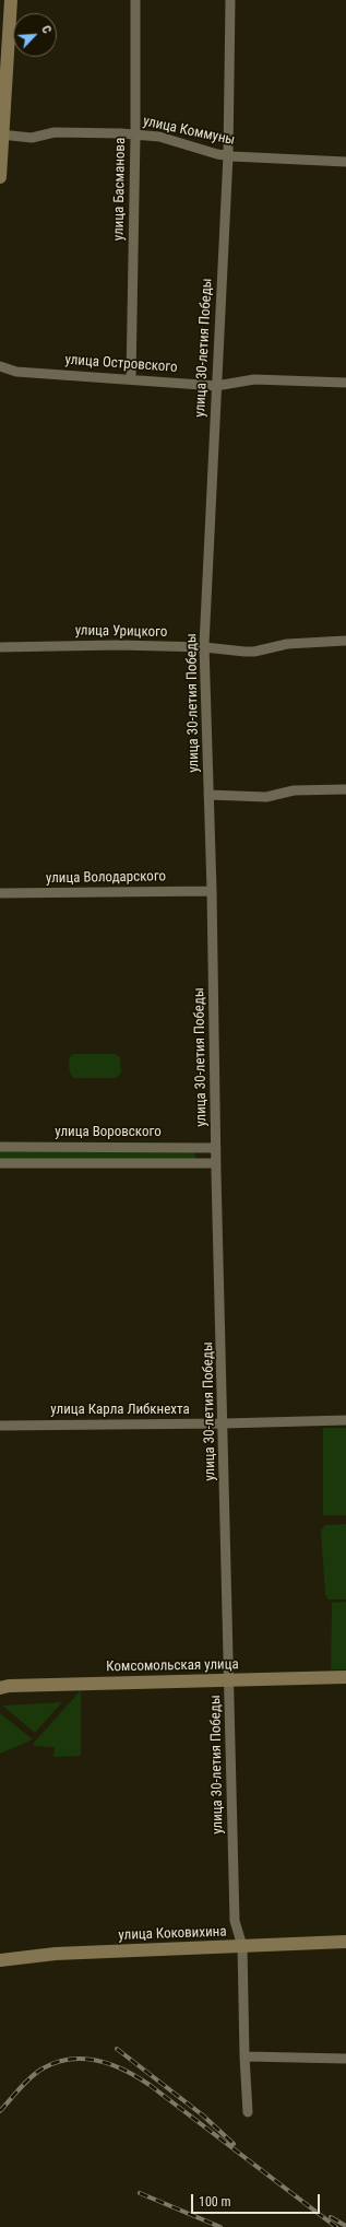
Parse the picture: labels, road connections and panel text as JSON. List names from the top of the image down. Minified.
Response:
{"streets":{"street":["улица Коммуны","улица Басманова","улица 30-летия Победы","улица Островского","улица Урицкого","улица Володарского","улица Воровского","улица Карла Либкнехта","Комсомольская улица","улица Коковихина"]},"crossings":[["улица Коммуны","улица Басманова"],["улица Коммуны","улица 30-летия Победы"],["улица Басманова","улица Островского"],["улица 30-летия Победы","улица Островского"],["улица 30-летия Победы","улица Урицкого"],["улица 30-летия Победы","улица Володарского"],["улица 30-летия Победы","улица Воровского"],["улица 30-летия Победы","улица Карла Либкнехта"],["улица 30-летия Победы","Комсомольская улица"],["улица 30-летия Победы","улица Коковихина"]],"scale_bar":"100 m","north":"top right"}
